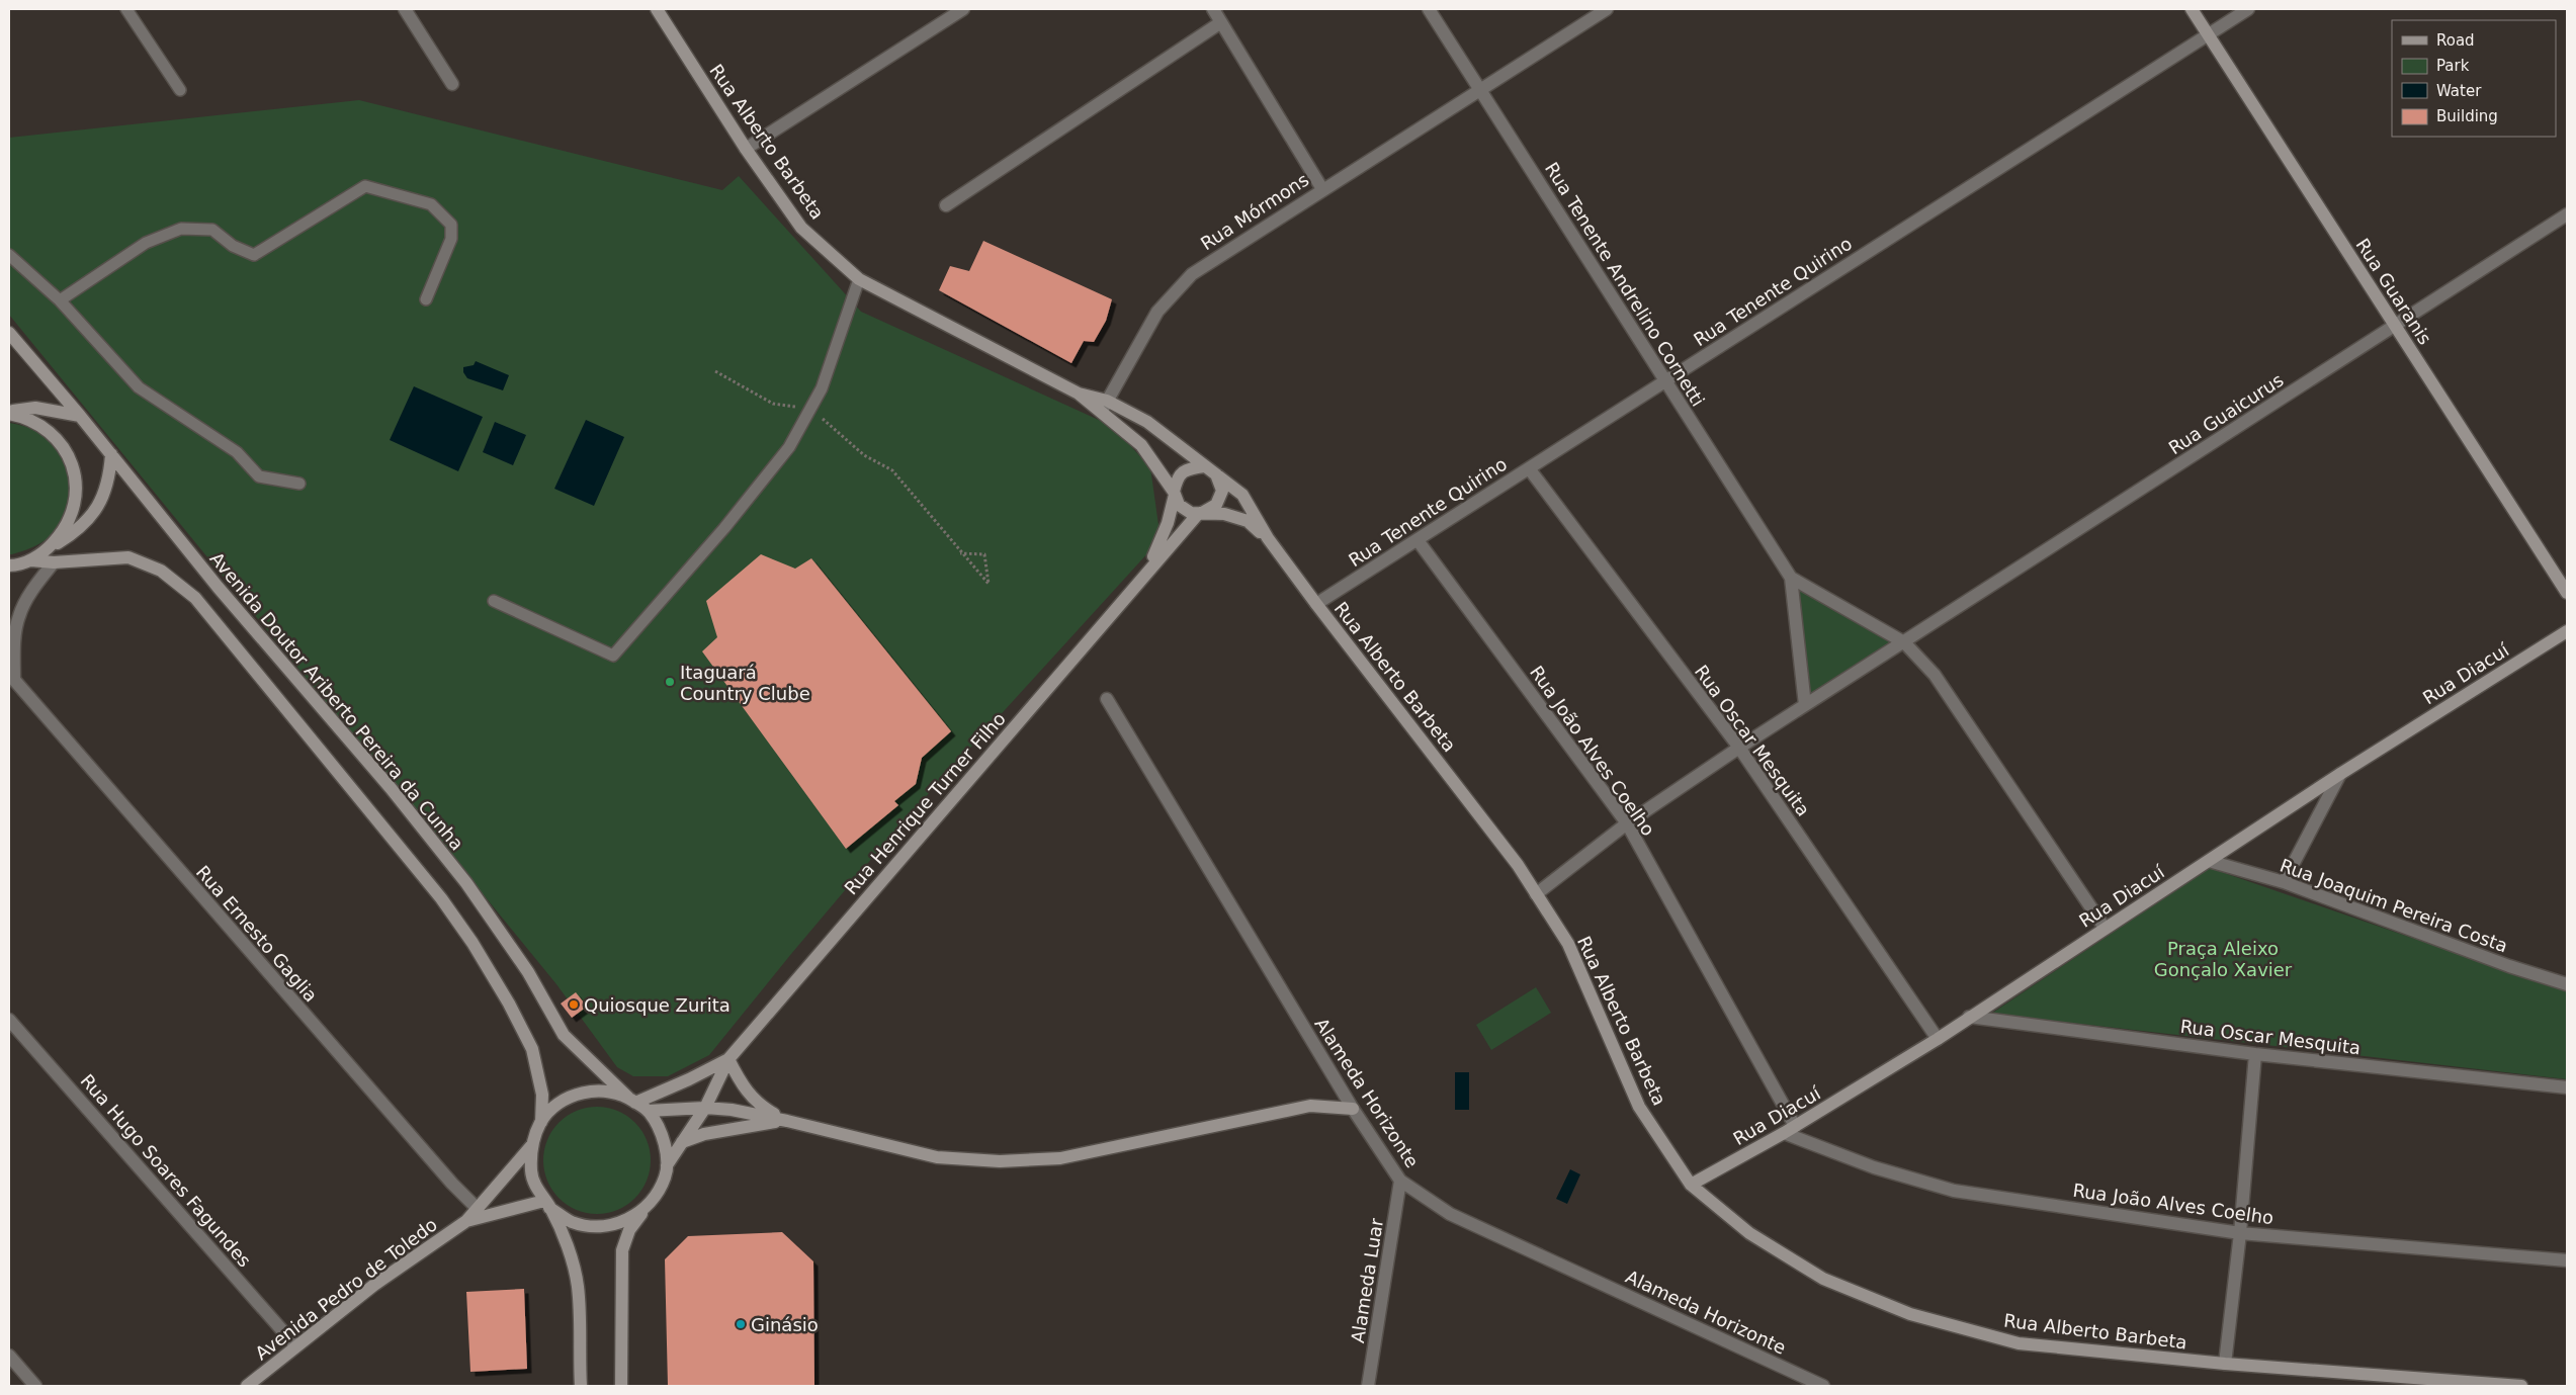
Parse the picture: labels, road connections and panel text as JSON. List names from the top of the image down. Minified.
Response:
{"streets":{"main road":["Rua Alberto Barbeta","Rua Guaranis","Rua Diacuí","Avenida Doutor Ariberto Pereira da Cunha","Rua Henrique Turner Filho","Avenida Pedro de Toledo"],"street":["Rua Mórmons","Rua Tenente Andrelino Cornetti","Rua Tenente Quirino","Rua Guaicurus","Rua Oscar Mesquita","Rua João Alves Coelho","Rua Joaquim Pereira Costa","Rua Ernesto Gaglia","Alameda Horizonte","Rua Hugo Soares Fagundes","Alameda Luar"]},"crossings":[["Rua Alberto Barbeta","Rua Mórmons"],["Rua Alberto Barbeta","Rua Tenente Quirino"],["Rua Alberto Barbeta","Rua Guaicurus"],["Rua Alberto Barbeta","Rua Diacuí"],["Rua Alberto Barbeta","Rua Henrique Turner Filho"],["Rua Mórmons","Rua Tenente Andrelino Cornetti"],["Rua Tenente Andrelino Cornetti","Rua Tenente Quirino"],["Rua Tenente Quirino","Rua Guaranis"],["Rua Tenente Quirino","Rua Oscar Mesquita"],["Rua Tenente Quirino","Rua João Alves Coelho"],["Rua Guaranis","Rua Guaicurus"],["Rua Guaicurus","Rua Oscar Mesquita"],["Rua Guaicurus","Rua João Alves Coelho"],["Rua Diacuí","Rua Oscar Mesquita"],["Rua Diacuí","Rua João Alves Coelho"],["Rua Diacuí","Rua Joaquim Pereira Costa"],["Avenida Doutor Ariberto Pereira da Cunha","Rua Henrique Turner Filho"],["Avenida Doutor Ariberto Pereira da Cunha","Avenida Pedro de Toledo"],["Rua Henrique Turner Filho","Avenida Pedro de Toledo"],["Rua Ernesto Gaglia","Avenida Pedro de Toledo"],["Alameda Horizonte","Alameda Luar"],["Rua Hugo Soares Fagundes","Avenida Pedro de Toledo"]],"parks":["Praça Aleixo Gonçalo Xavier"],"places":["Itaguará Country Clube","Quiosque Zurita","Ginásio"],"legend":["Road","Park","Water","Building"]}
